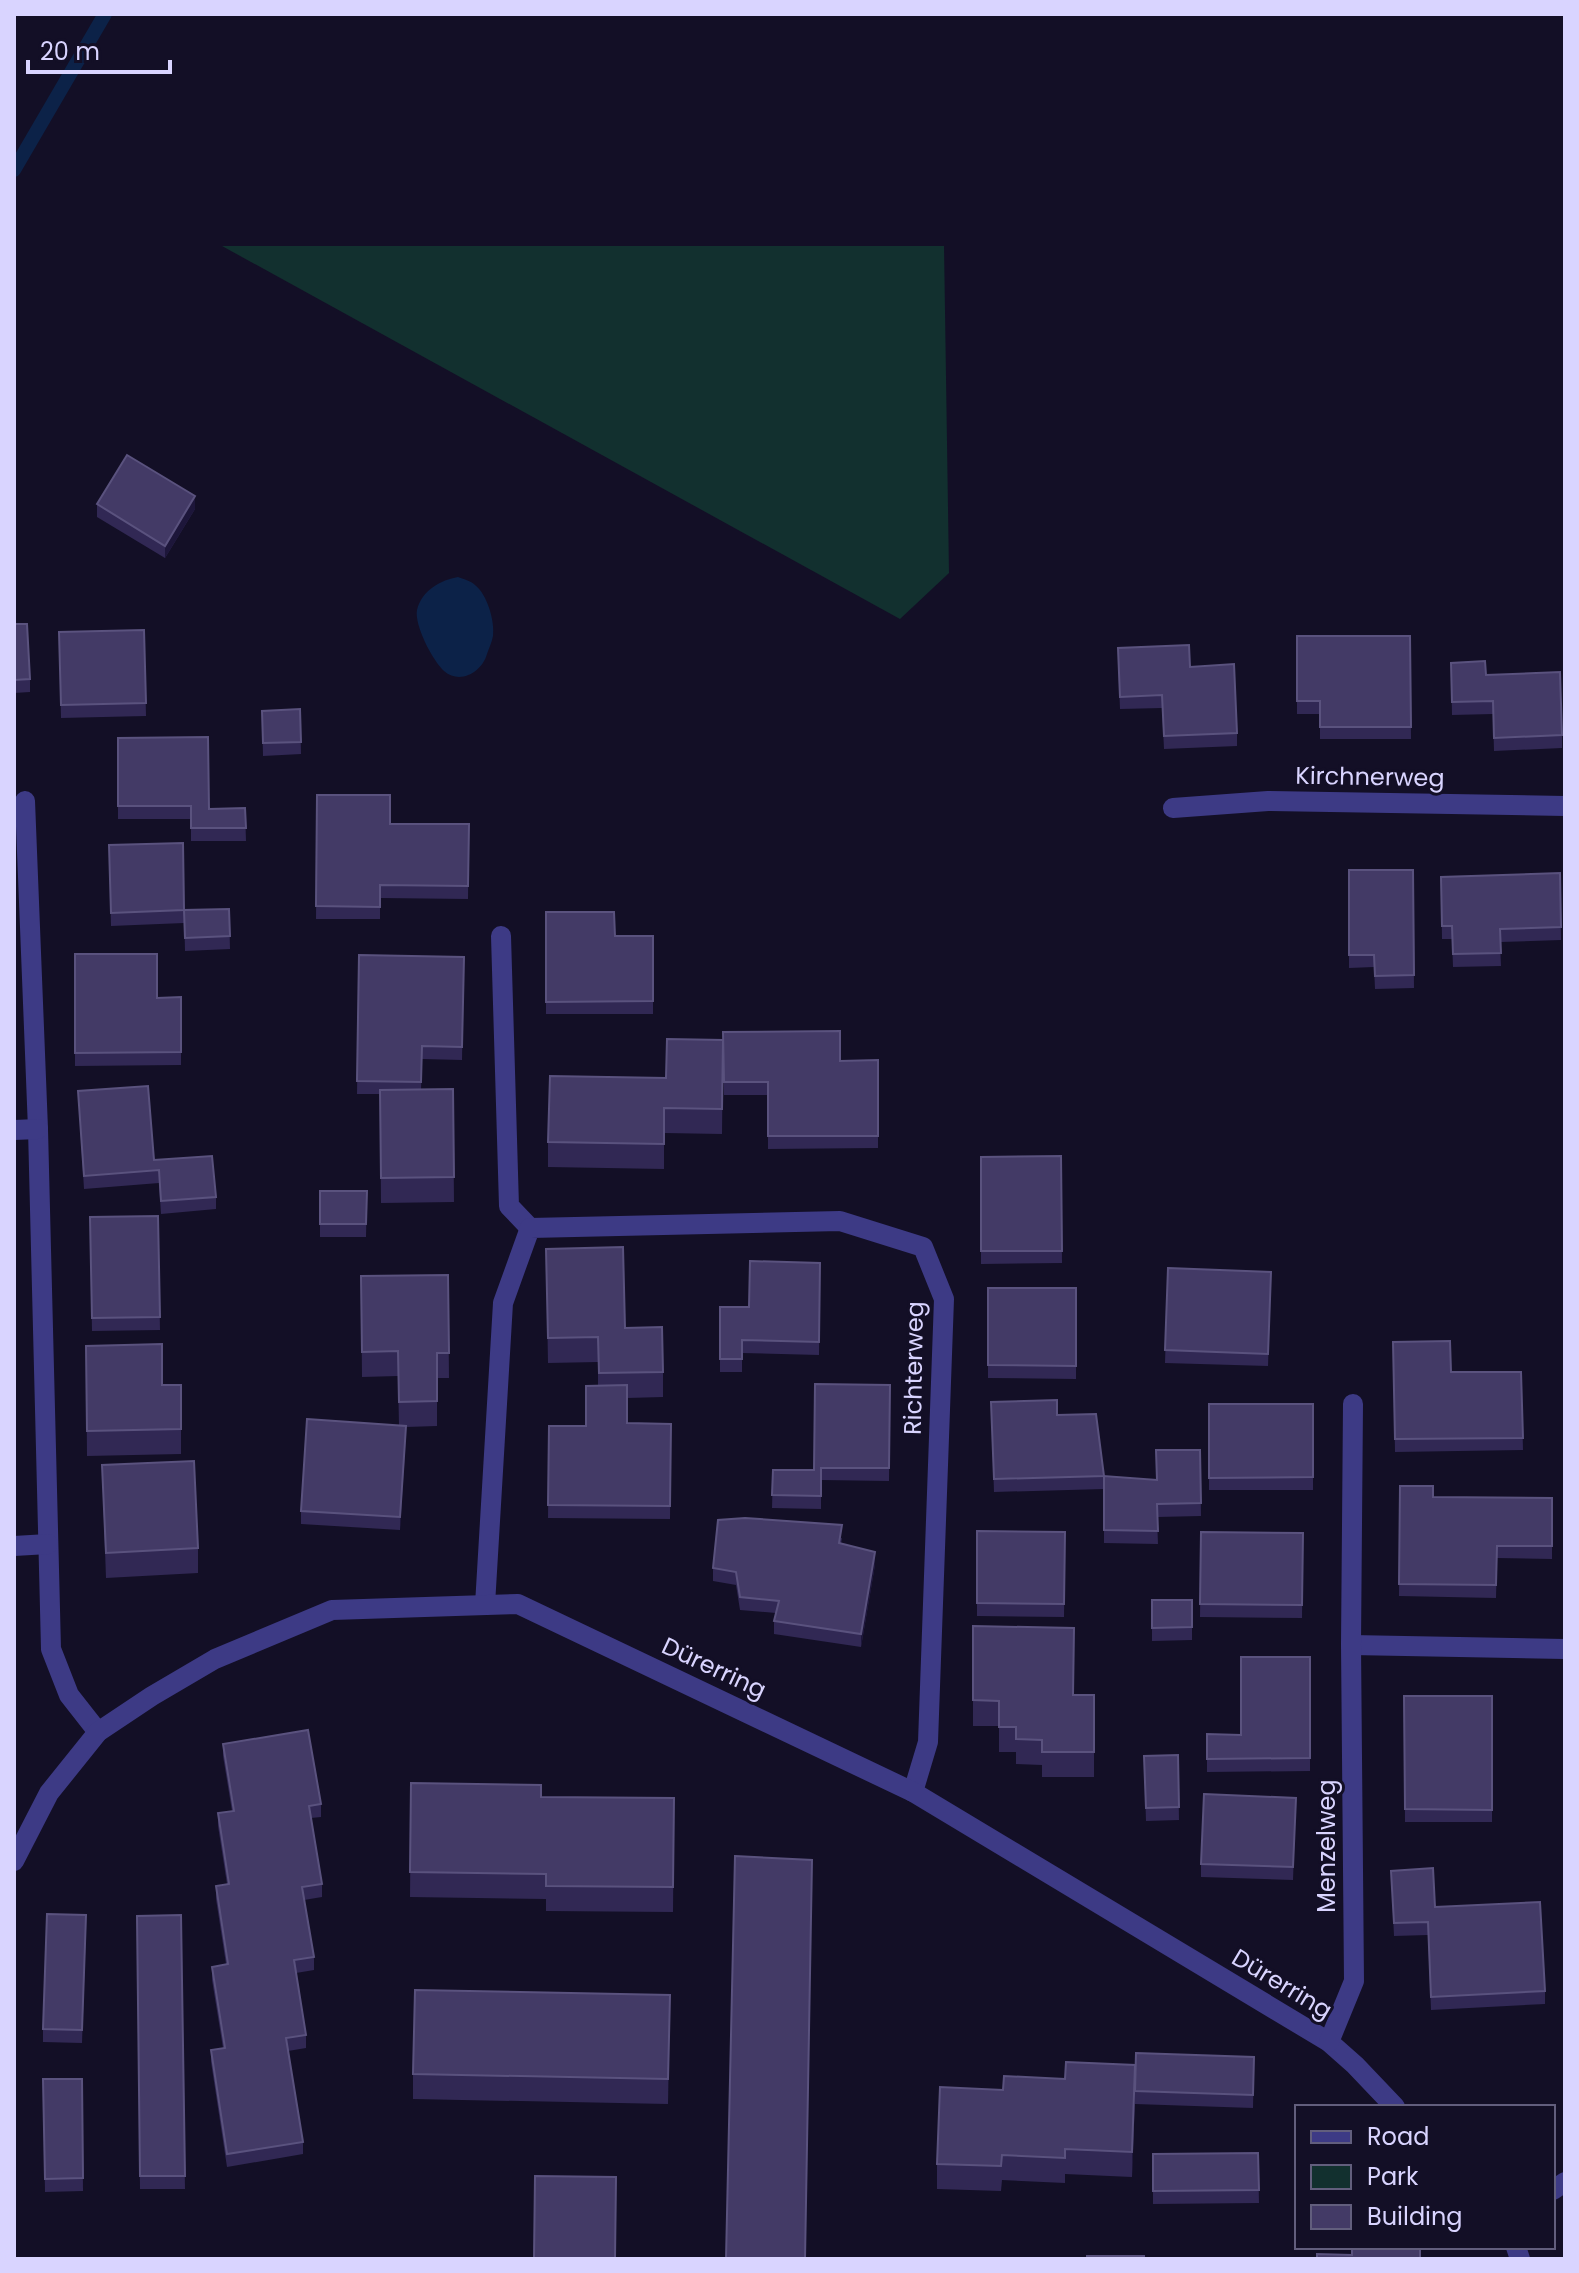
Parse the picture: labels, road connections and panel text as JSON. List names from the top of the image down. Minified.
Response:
{"streets":{"street":["Kirchnerweg","Richterweg","Dürerring","Menzelweg"]},"crossings":[["Richterweg","Dürerring"],["Dürerring","Menzelweg"]],"legend":["Road","Park","Building"],"scale_bar":"20 m"}
